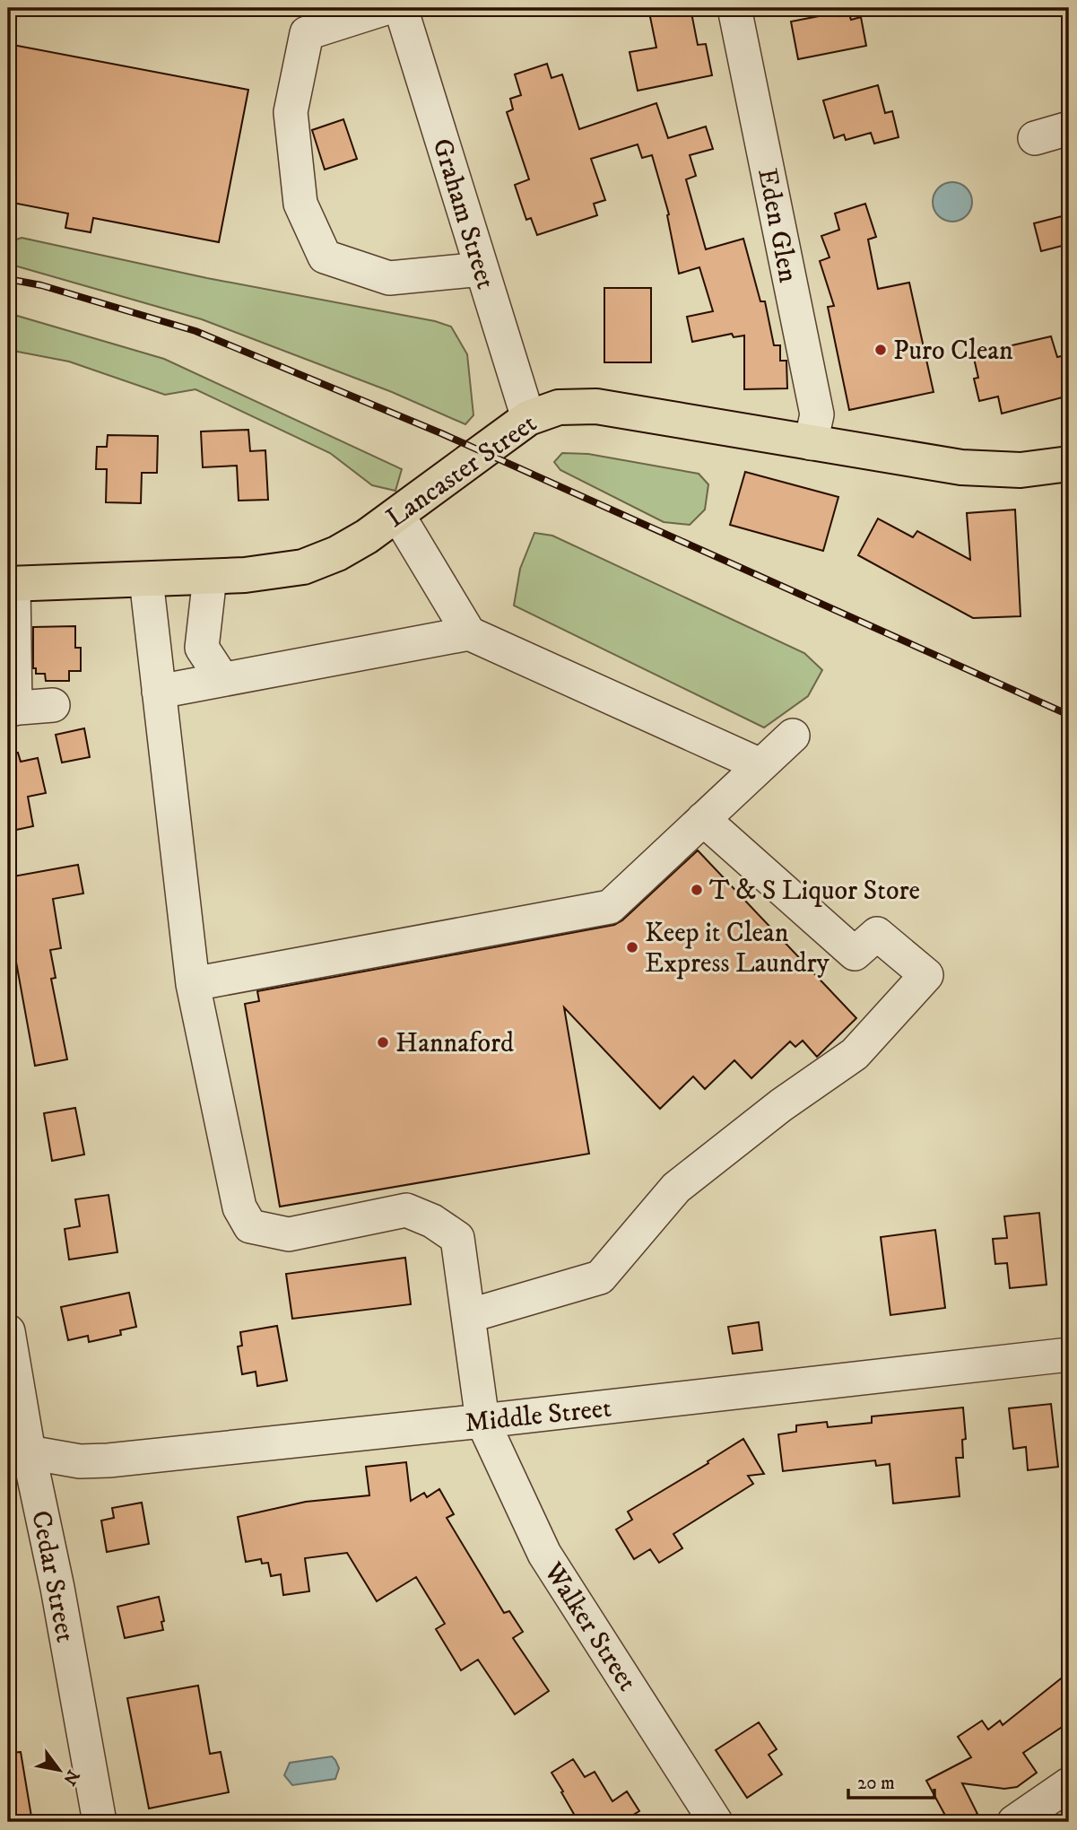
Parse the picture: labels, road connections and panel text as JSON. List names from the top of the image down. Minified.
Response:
{"streets":{"main road":["Lancaster Street"],"street":["Graham Street","Eden Glen","Middle Street","Cedar Street","Walker Street"]},"crossings":[["Graham Street","Lancaster Street"],["Eden Glen","Lancaster Street"],["Middle Street","Cedar Street"],["Middle Street","Walker Street"]],"places":["Puro Clean","T & S Liquor Store","Keep it Clean Express Laundry","Hannaford"],"scale_bar":"20 m","north":"bottom right"}
